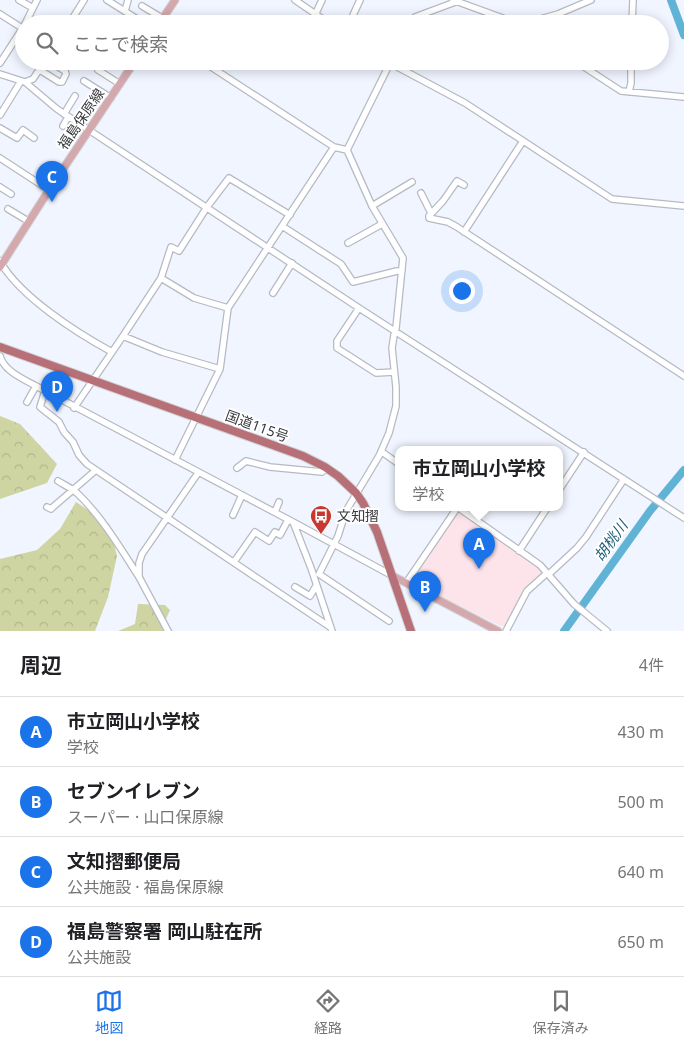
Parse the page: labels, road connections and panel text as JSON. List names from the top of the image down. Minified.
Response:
{"streets":{"highway":["国道115号"],"main road":["福島保原線"]},"water":["胡桃川"],"places":{"bus stop":["文知摺"]},"page":{"search":"ここで検索","pins":["C","D","A","B"],"popup":["市立岡山小学校","学校"],"heading":["周辺","4件"],"list":[{"mark":"A","name":"市立岡山小学校","note":"学校","value":"430 m"},{"mark":"B","name":"セブンイレブン","note":"スーパー · 山口保原線","value":"500 m"},{"mark":"C","name":"文知摺郵便局","note":"公共施設 · 福島保原線","value":"640 m"},{"mark":"D","name":"福島警察署 岡山駐在所","note":"公共施設","value":"650 m"}],"nav":["地図","経路","保存済み"]}}
